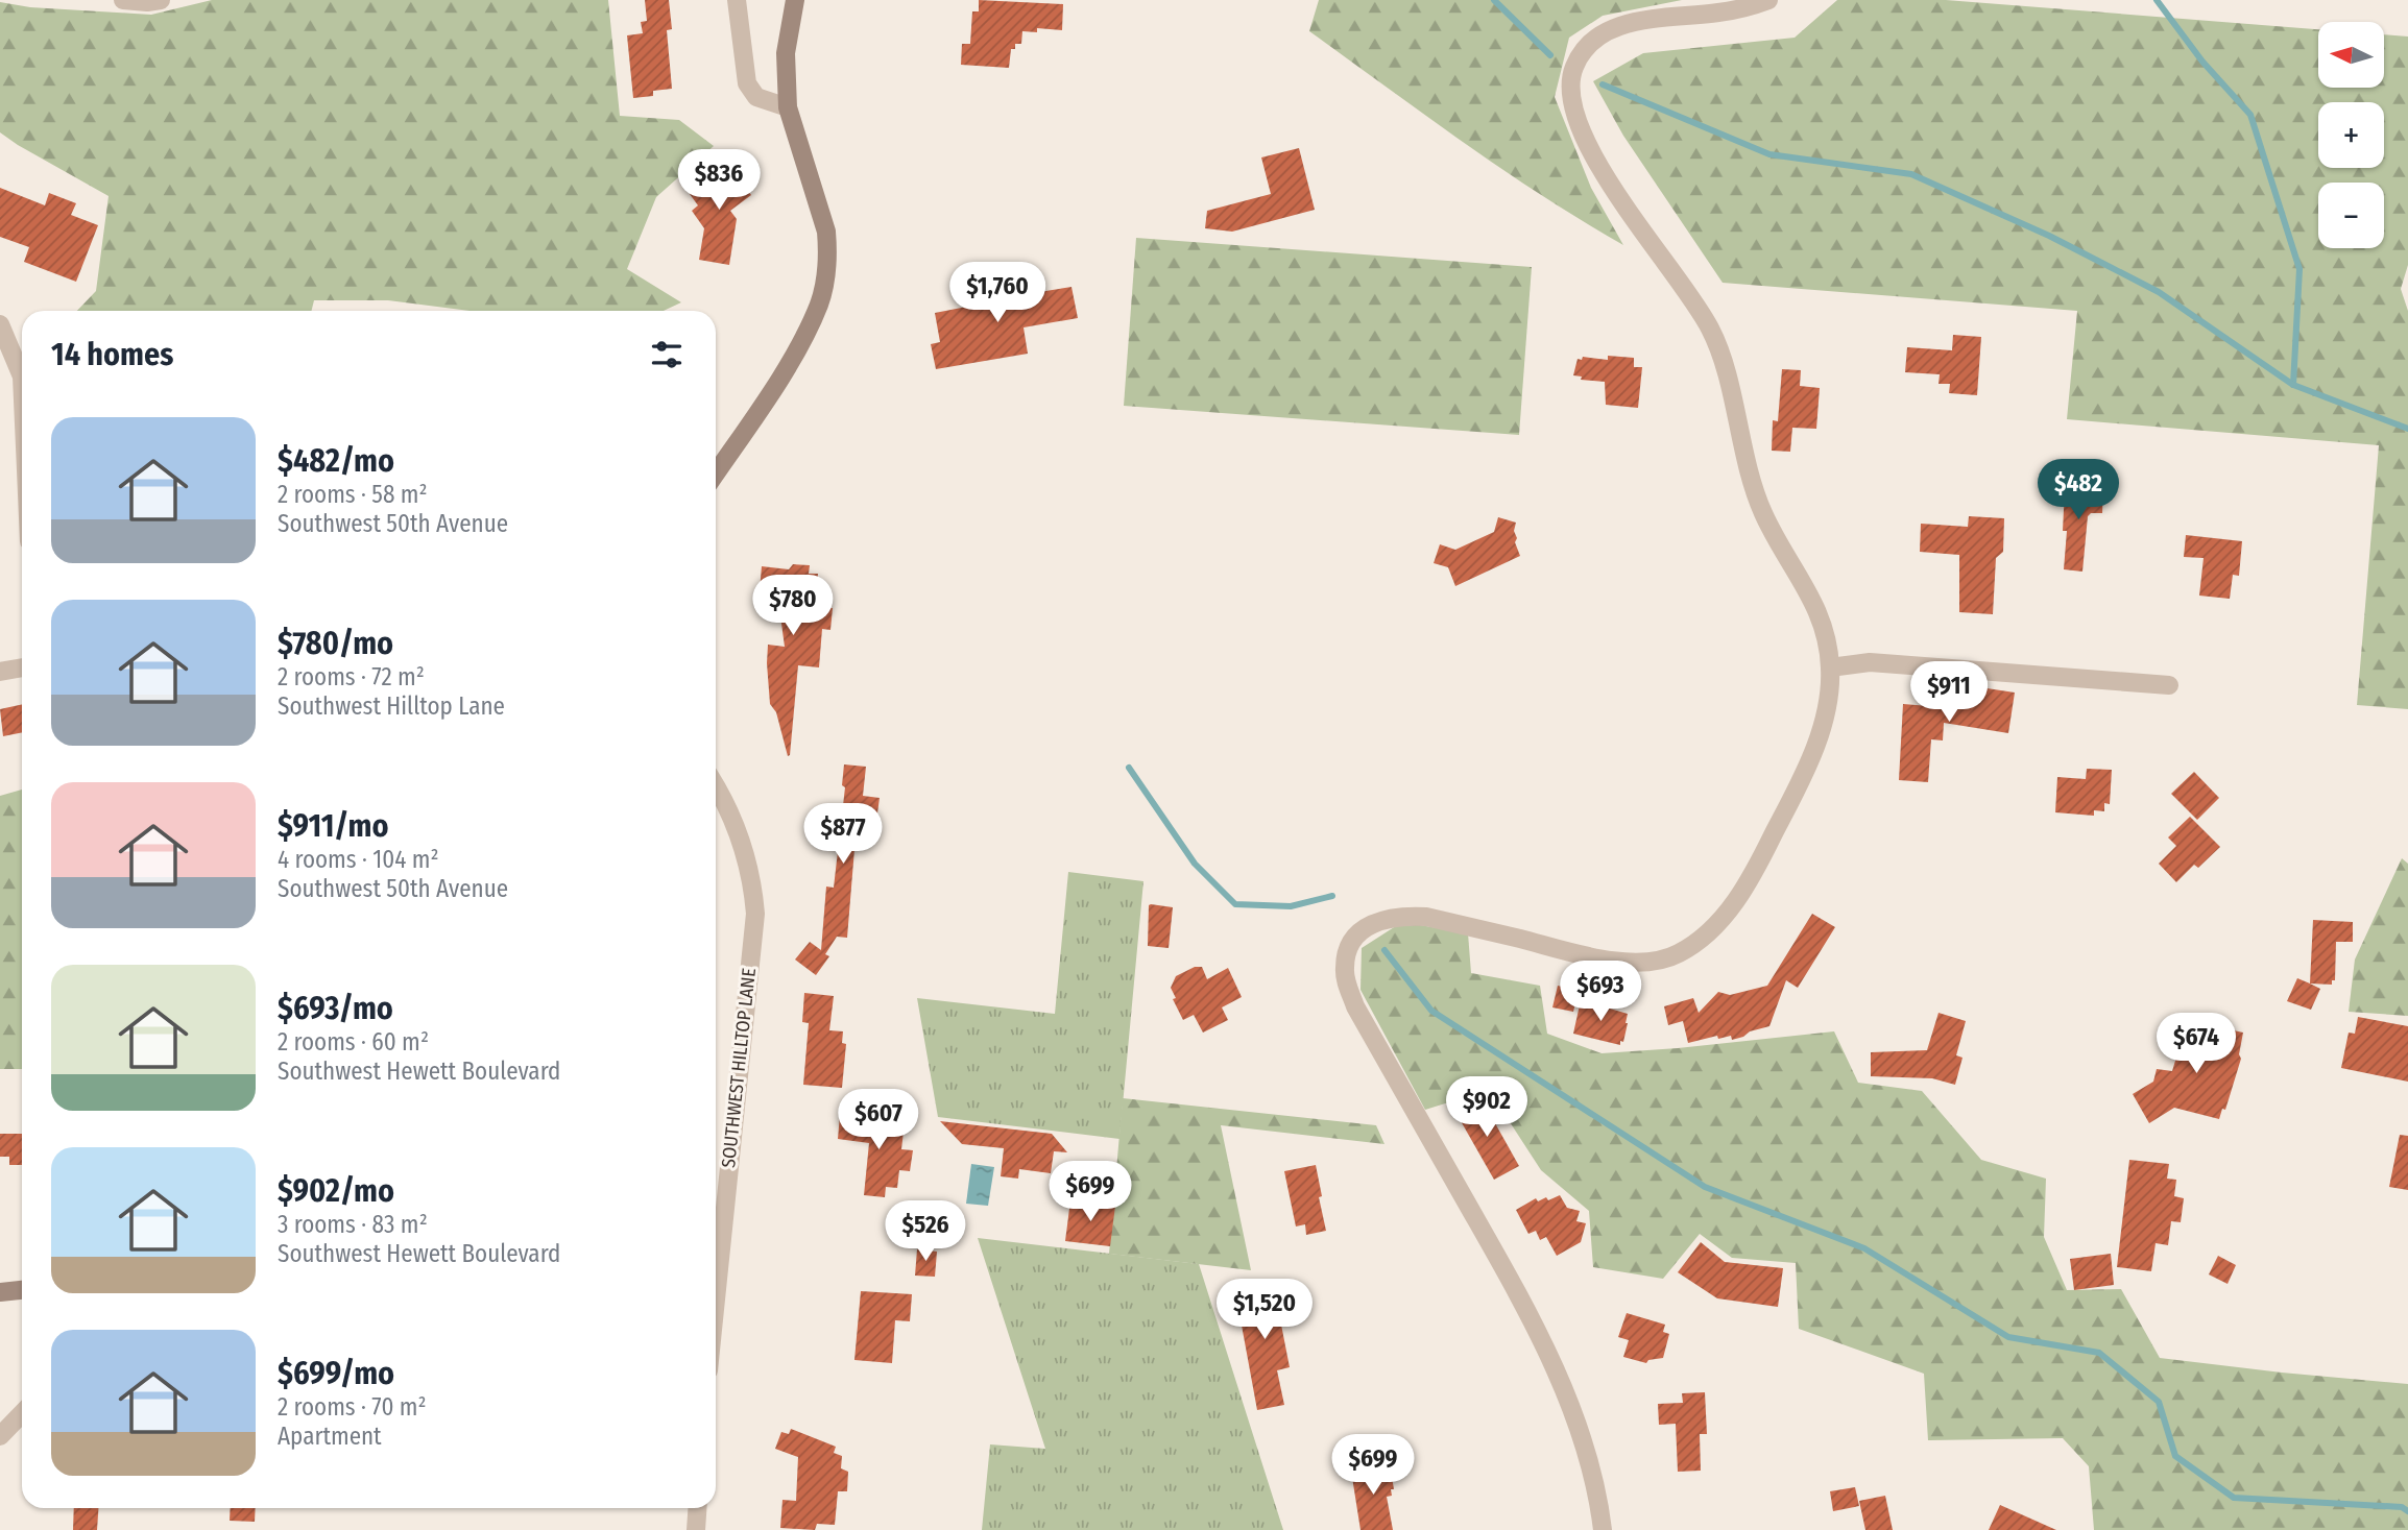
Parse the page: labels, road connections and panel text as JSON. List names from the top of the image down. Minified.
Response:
{"streets":{"street":["SOUTHWEST HILLTOP LANE"]},"north":"left","page":{"map_buttons":["+","−"],"price":["$836","$1,760","$482","$780","$911","$877","$693","$674","$902","$607","$699","$526","$1,520","$699"],"heading":"14 homes","list":[{"name":"$482/mo","note":"2 rooms · 58 m² · Southwest 50th Avenue"},{"name":"$780/mo","note":"2 rooms · 72 m² · Southwest Hilltop Lane"},{"name":"$911/mo","note":"4 rooms · 104 m² · Southwest 50th Avenue"},{"name":"$693/mo","note":"2 rooms · 60 m² · Southwest Hewett Boulevard"},{"name":"$902/mo","note":"3 rooms · 83 m² · Southwest Hewett Boulevard"},{"name":"$699/mo","note":"2 rooms · 70 m² · Apartment"}]}}
